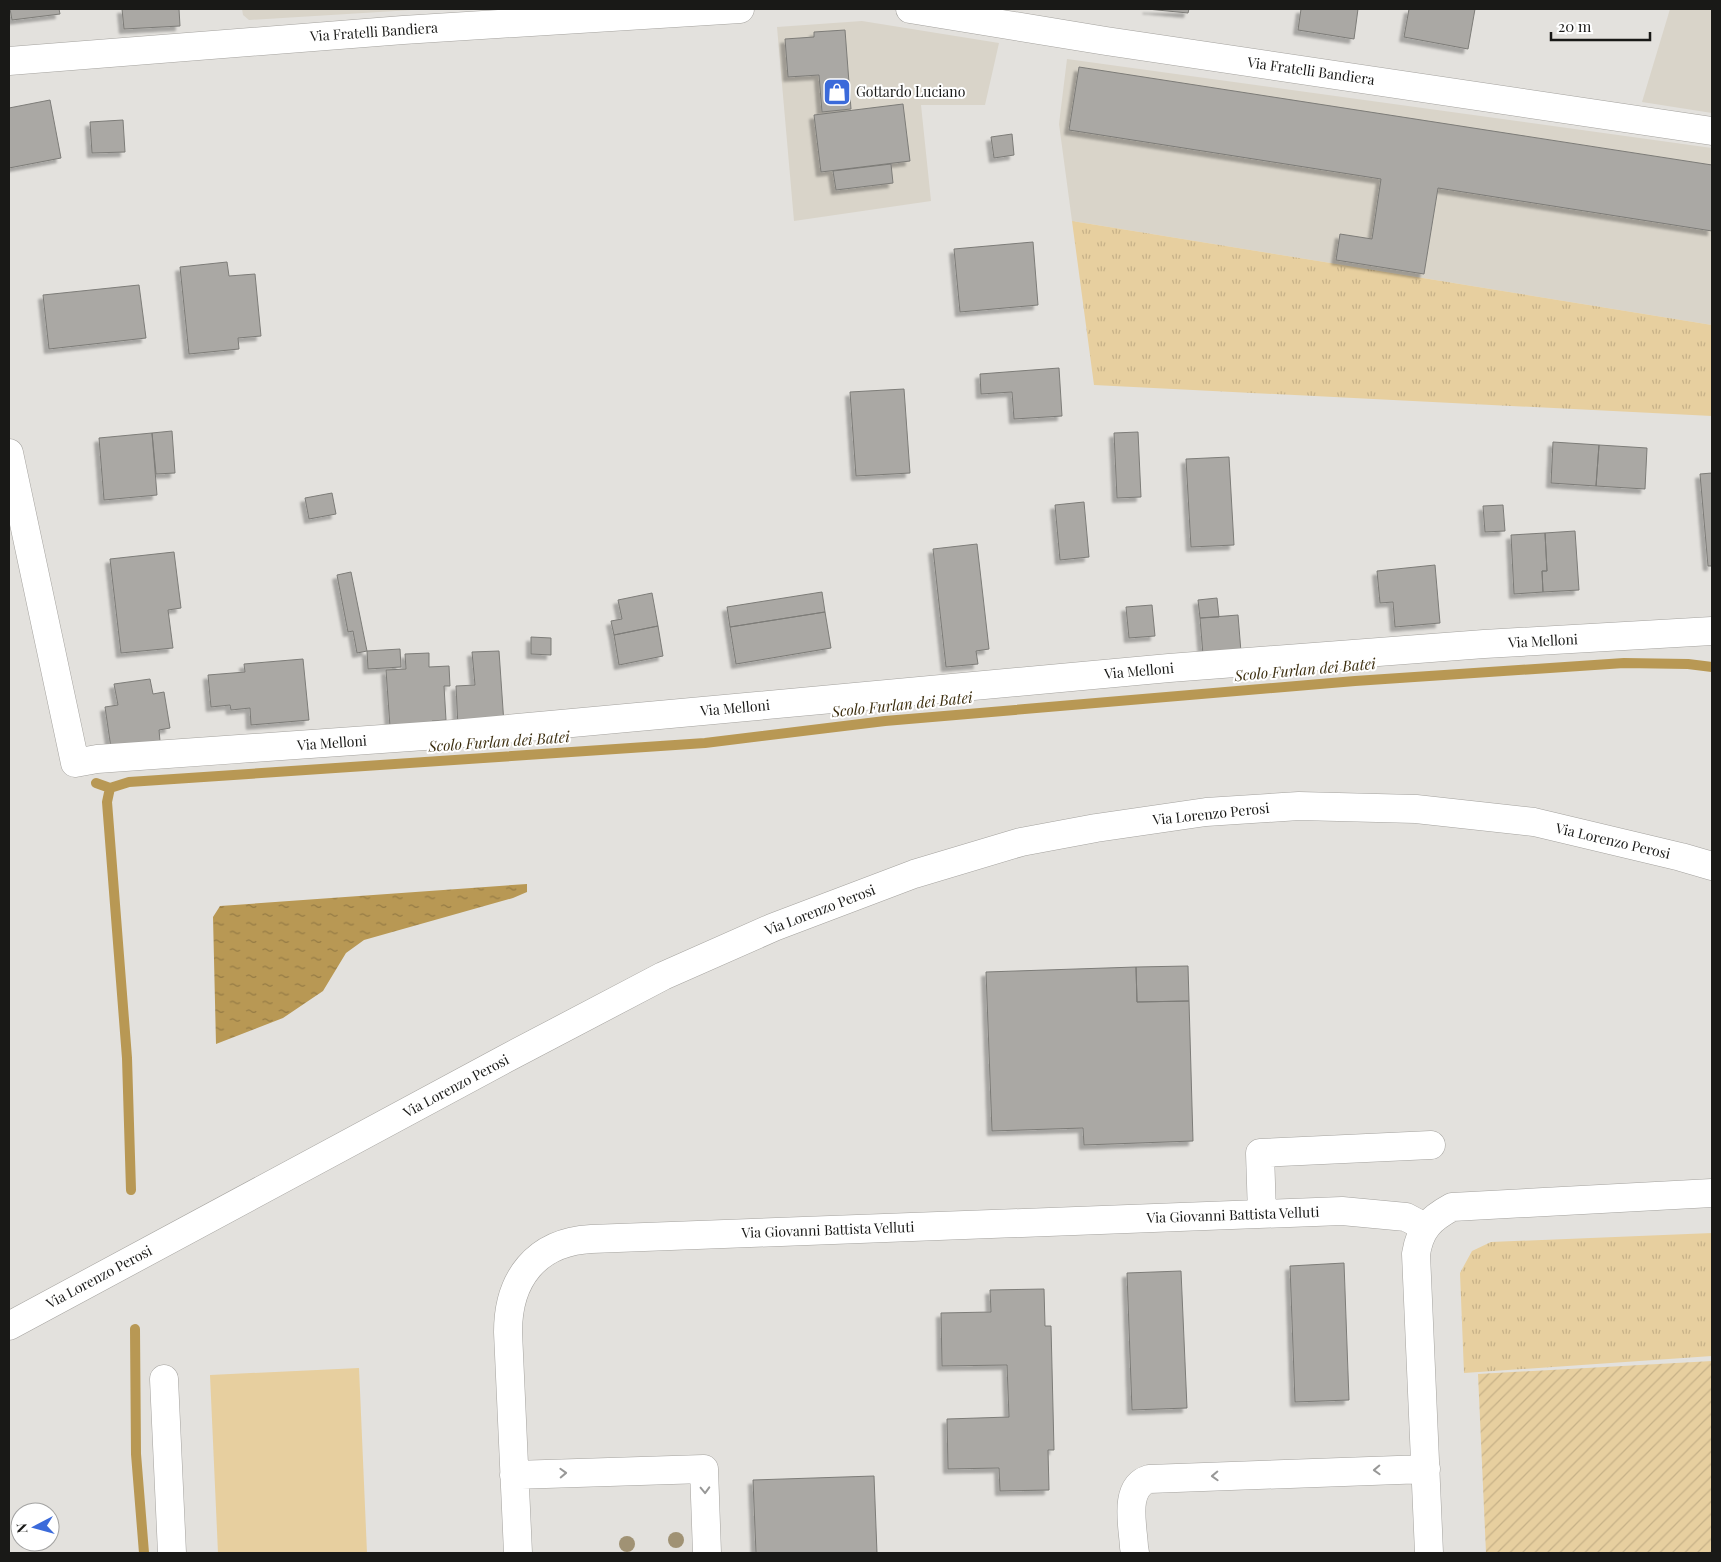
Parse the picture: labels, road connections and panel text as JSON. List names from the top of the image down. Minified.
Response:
{"streets":{"street":["Via Fratelli Bandiera","Via Melloni","Via Lorenzo Perosi","Via Giovanni Battista Velluti"]},"water":["Scolo Furlan dei Batei"],"places":{"shop":["Gottardo Luciano"]},"scale_bar":"20 m","north":"left"}
